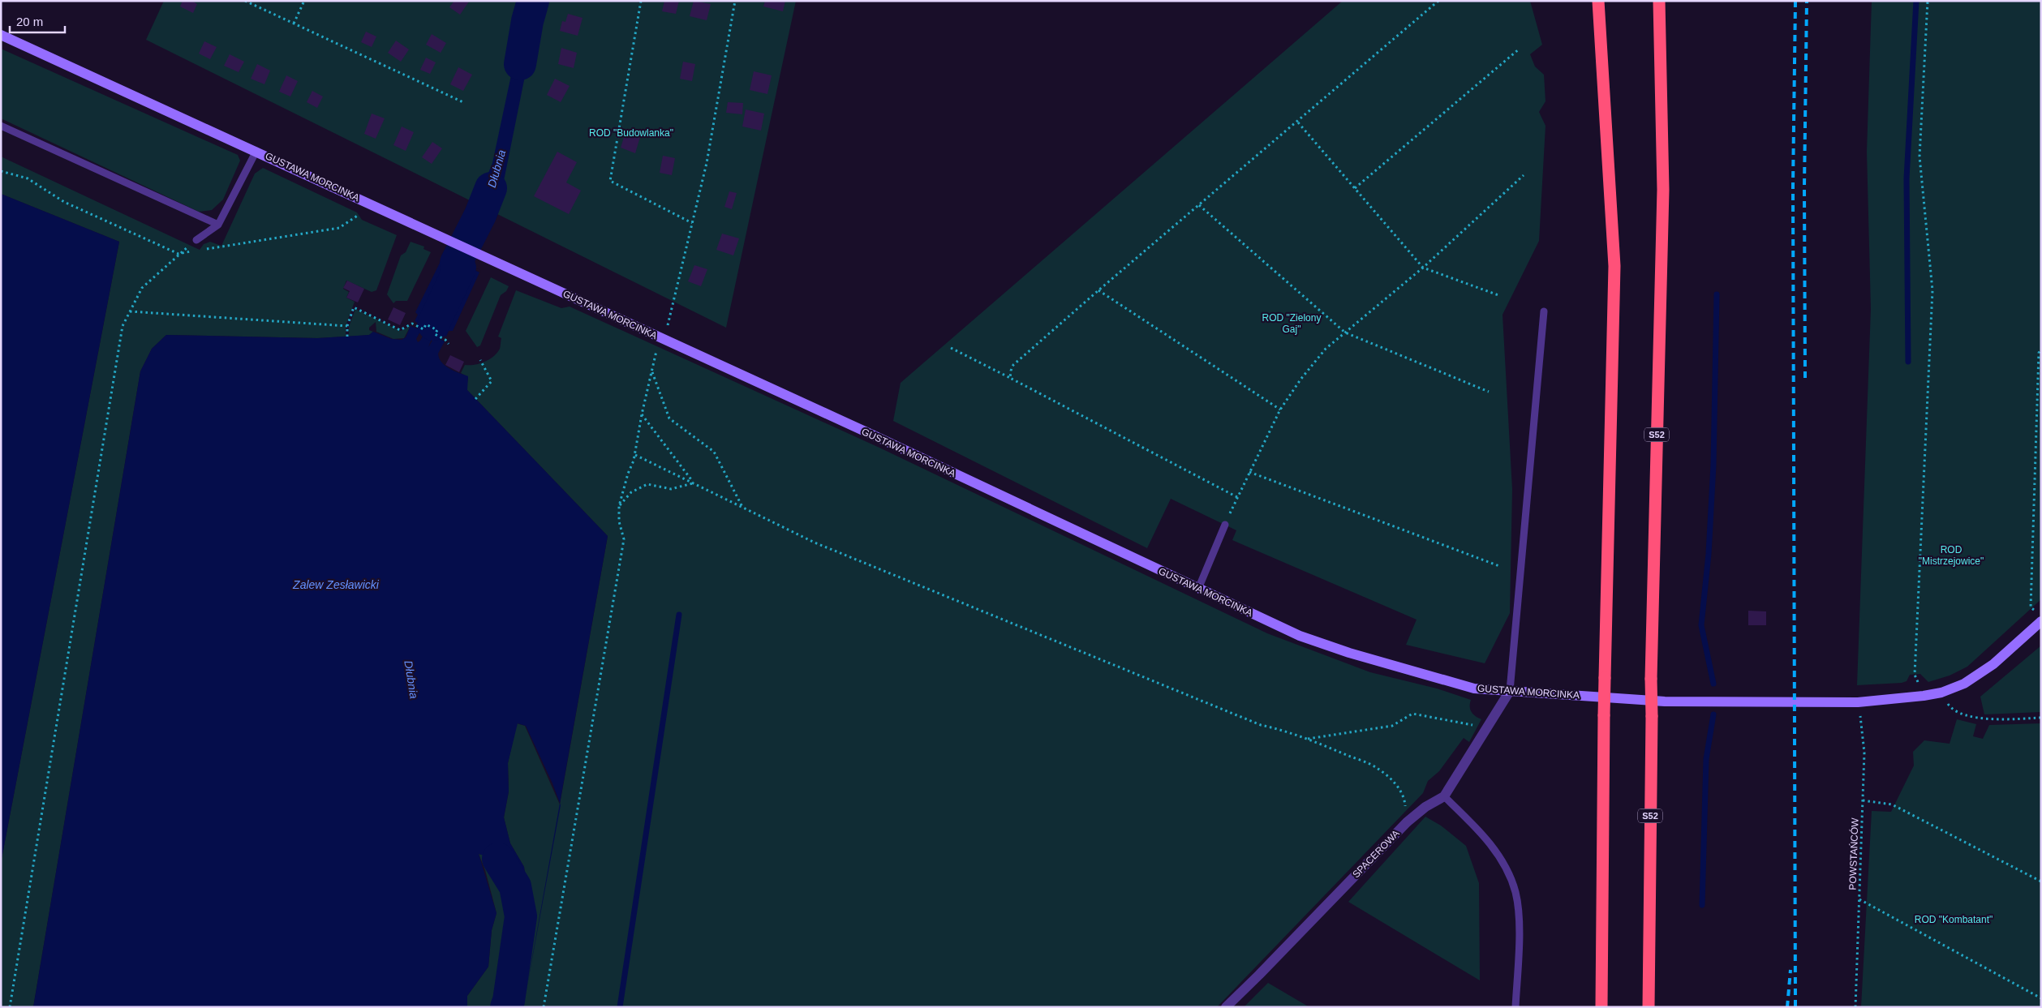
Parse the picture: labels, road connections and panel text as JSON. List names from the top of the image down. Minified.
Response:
{"streets":{"highway":["S52"],"street":["GUSTAWA MORCINKA","SPACEROWA"],"path":["POWSTAŃCÓW"]},"crossings":[["GUSTAWA MORCINKA","SPACEROWA"],["GUSTAWA MORCINKA","POWSTAŃCÓW"]],"water":["Dłubnia","Zalew Zesławicki"],"parks":["ROD \"Budowlanka\"","ROD \"Zielony Gaj\"","ROD \"Mistrzejowice\"","ROD \"Kombatant\""],"scale_bar":"20 m"}
